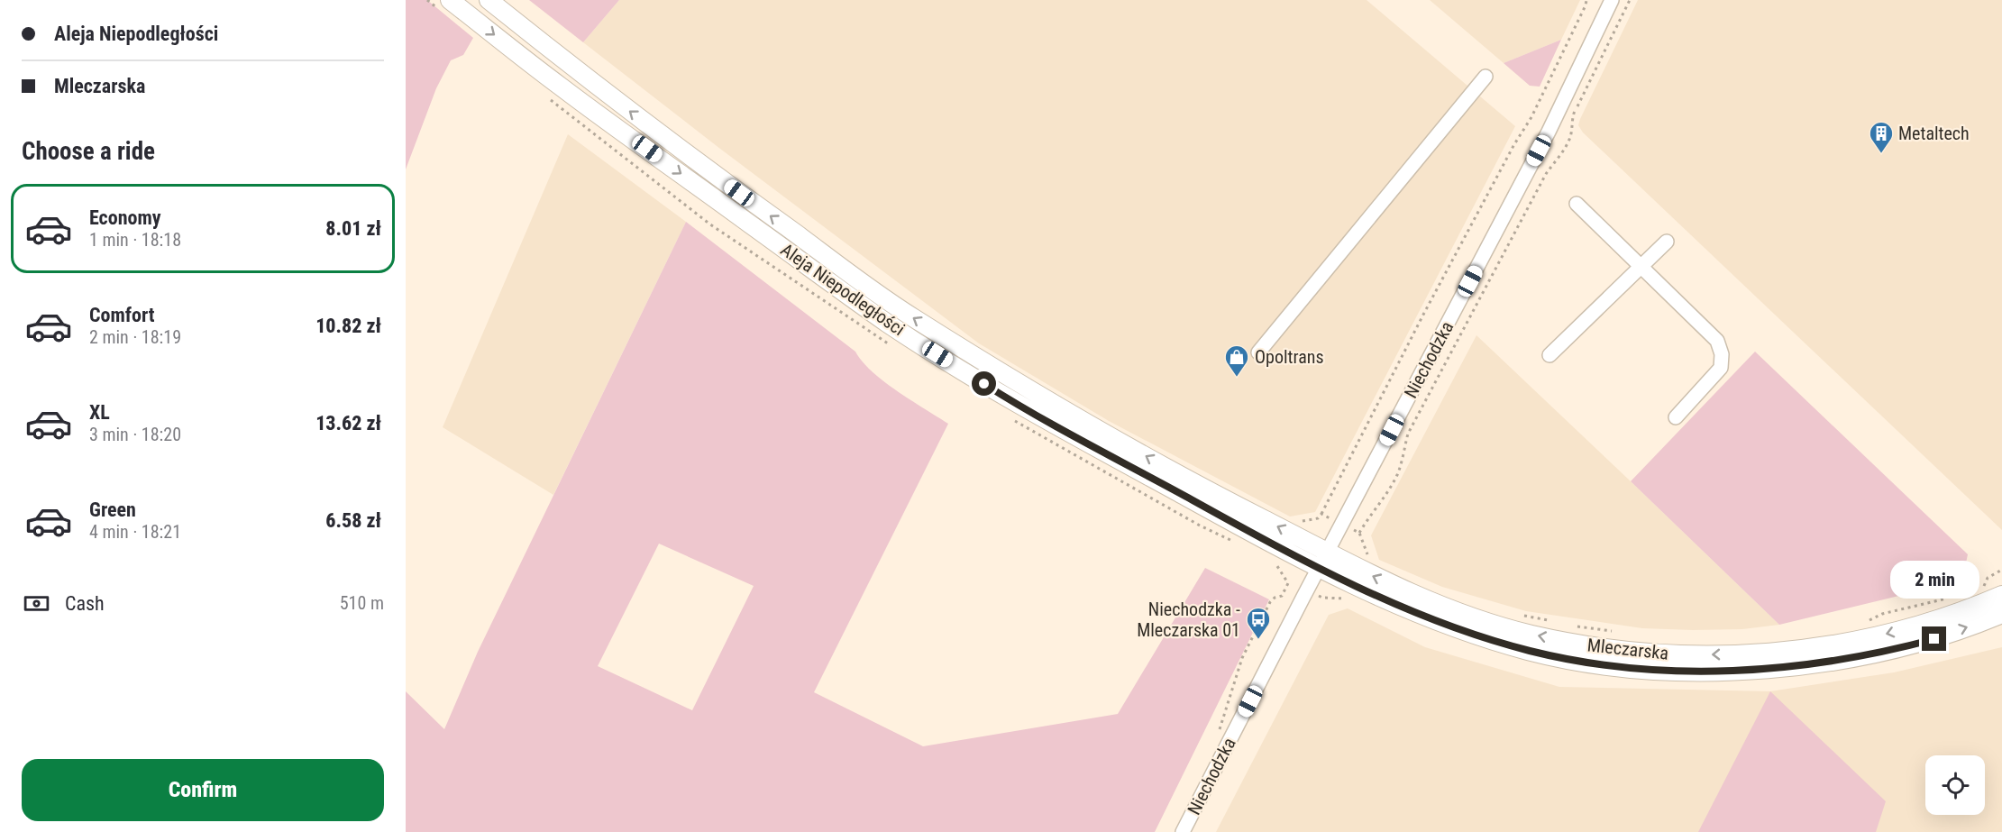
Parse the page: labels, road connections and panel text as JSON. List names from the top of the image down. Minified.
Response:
{"streets":{"main road":["Aleja Niepodległości","Mleczarska"],"street":["Niechodzka"]},"crossings":[["Aleja Niepodległości","Niechodzka"],["Aleja Niepodległości","Mleczarska"],["Niechodzka","Mleczarska"]],"places":{"building":["Metaltech"],"shop":["Opoltrans"],"bus stop":["Niechodzka - Mleczarska 01"]},"page":{"banner":["Aleja Niepodległości","Mleczarska"],"heading":"Choose a ride","list":[{"name":"Economy","note":"1 min · 18:18","value":"8.01 zł"},{"name":"Comfort","note":"2 min · 18:19","value":"10.82 zł"},{"name":"XL","note":"3 min · 18:20","value":"13.62 zł"},{"name":"Green","note":"4 min · 18:21","value":"6.58 zł"}],"bubble":"2 min","pay":["Cash","510 m"],"buttons":"Confirm"}}
